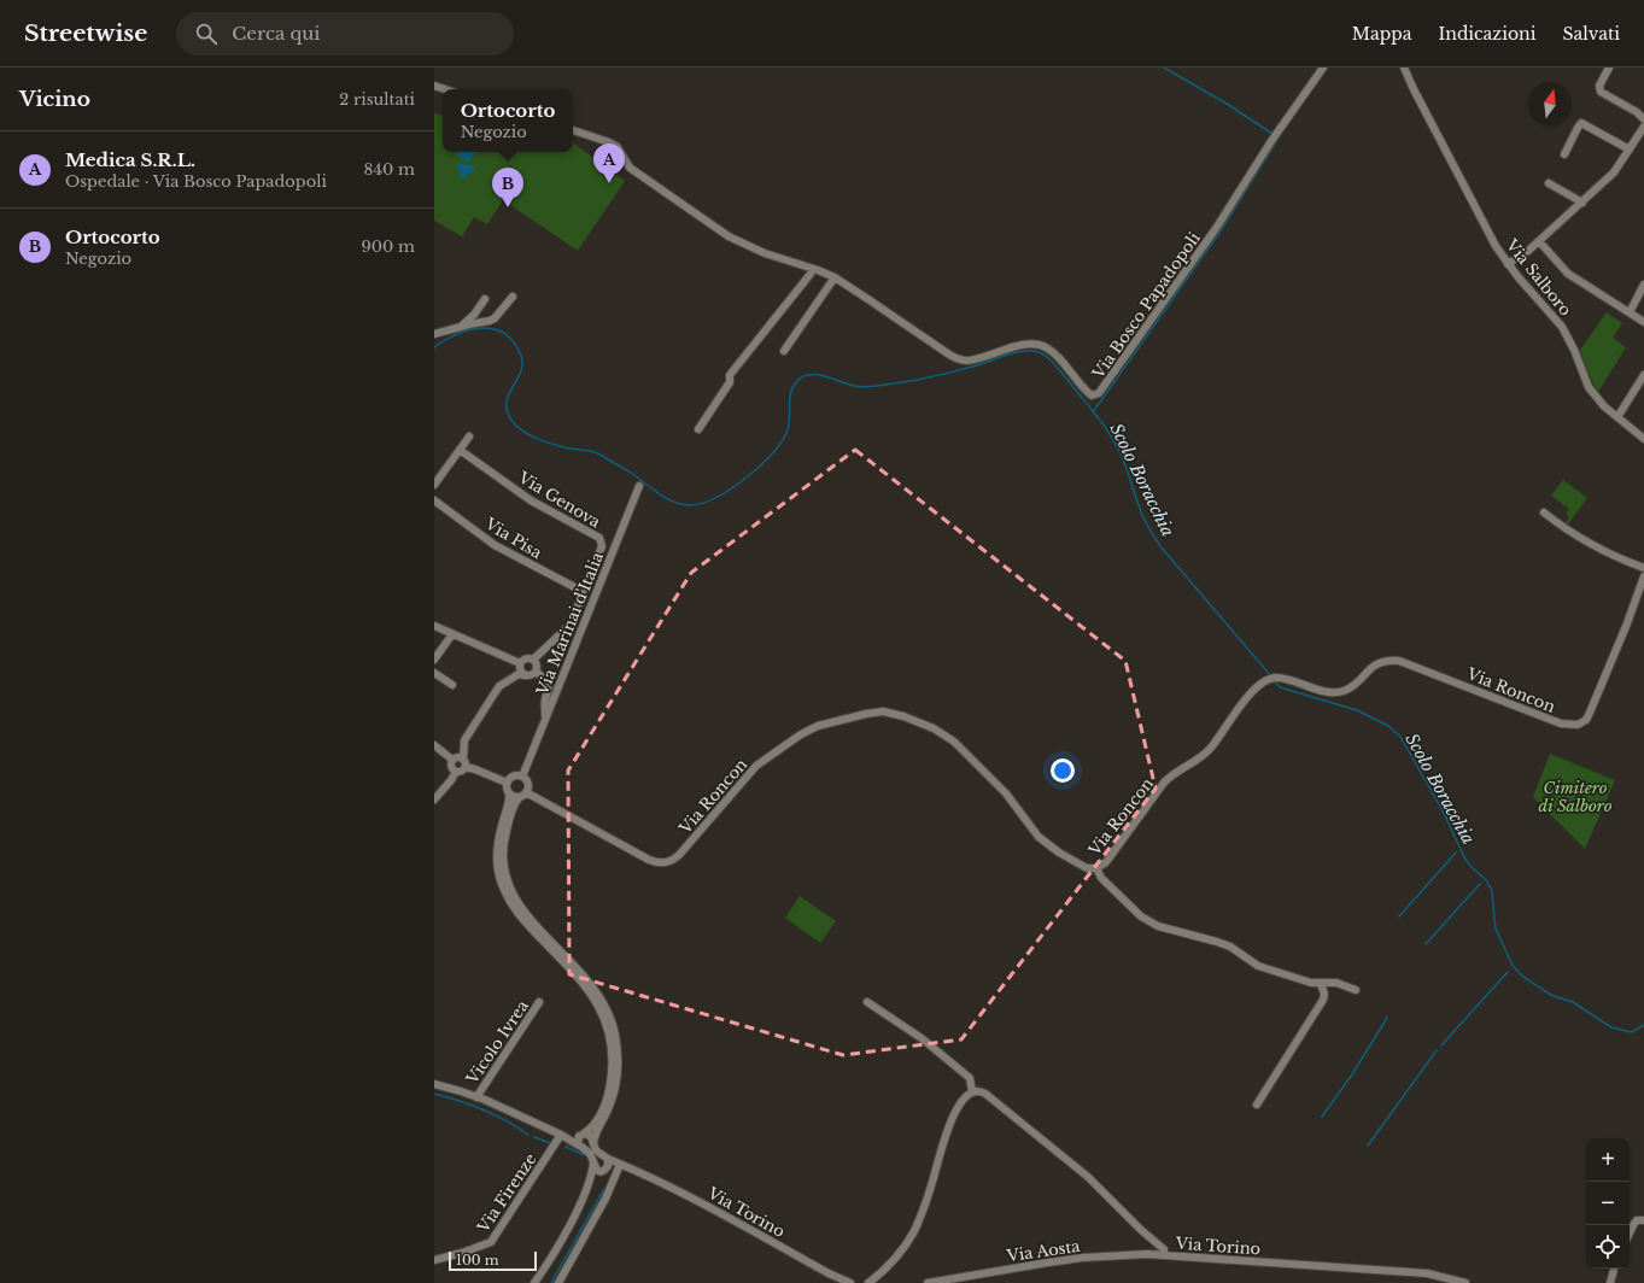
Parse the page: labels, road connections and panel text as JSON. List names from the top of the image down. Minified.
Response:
{"streets":{"street":["Via Salboro","Via Bosco Papadopoli","Via Genova","Via Pisa","Via Marinai d'Italia","Via Roncon","Vicolo Ivrea","Via Firenze","Via Torino","Via Aosta"]},"crossings":[["Via Genova","Via Pisa"],["Via Genova","Via Marinai d'Italia"],["Via Marinai d'Italia","Via Roncon"],["Via Torino","Via Aosta"]],"water":["Scolo Boracchia"],"parks":["Cimitero di Salboro"],"scale_bar":"100 m","north":"top","page":{"header":"Streetwise","search":"Cerca qui","nav":["Mappa","Indicazioni","Salvati"],"heading":["Vicino","2 risultati"],"popup":["Ortocorto","Negozio"],"list":[{"mark":"A","name":"Medica S.R.L.","note":"Ospedale · Via Bosco Papadopoli","value":"840 m"},{"mark":"B","name":"Ortocorto","note":"Negozio","value":"900 m"}],"pins":["A","B"],"map_buttons":["+","−"],"scale":"100 m"}}
